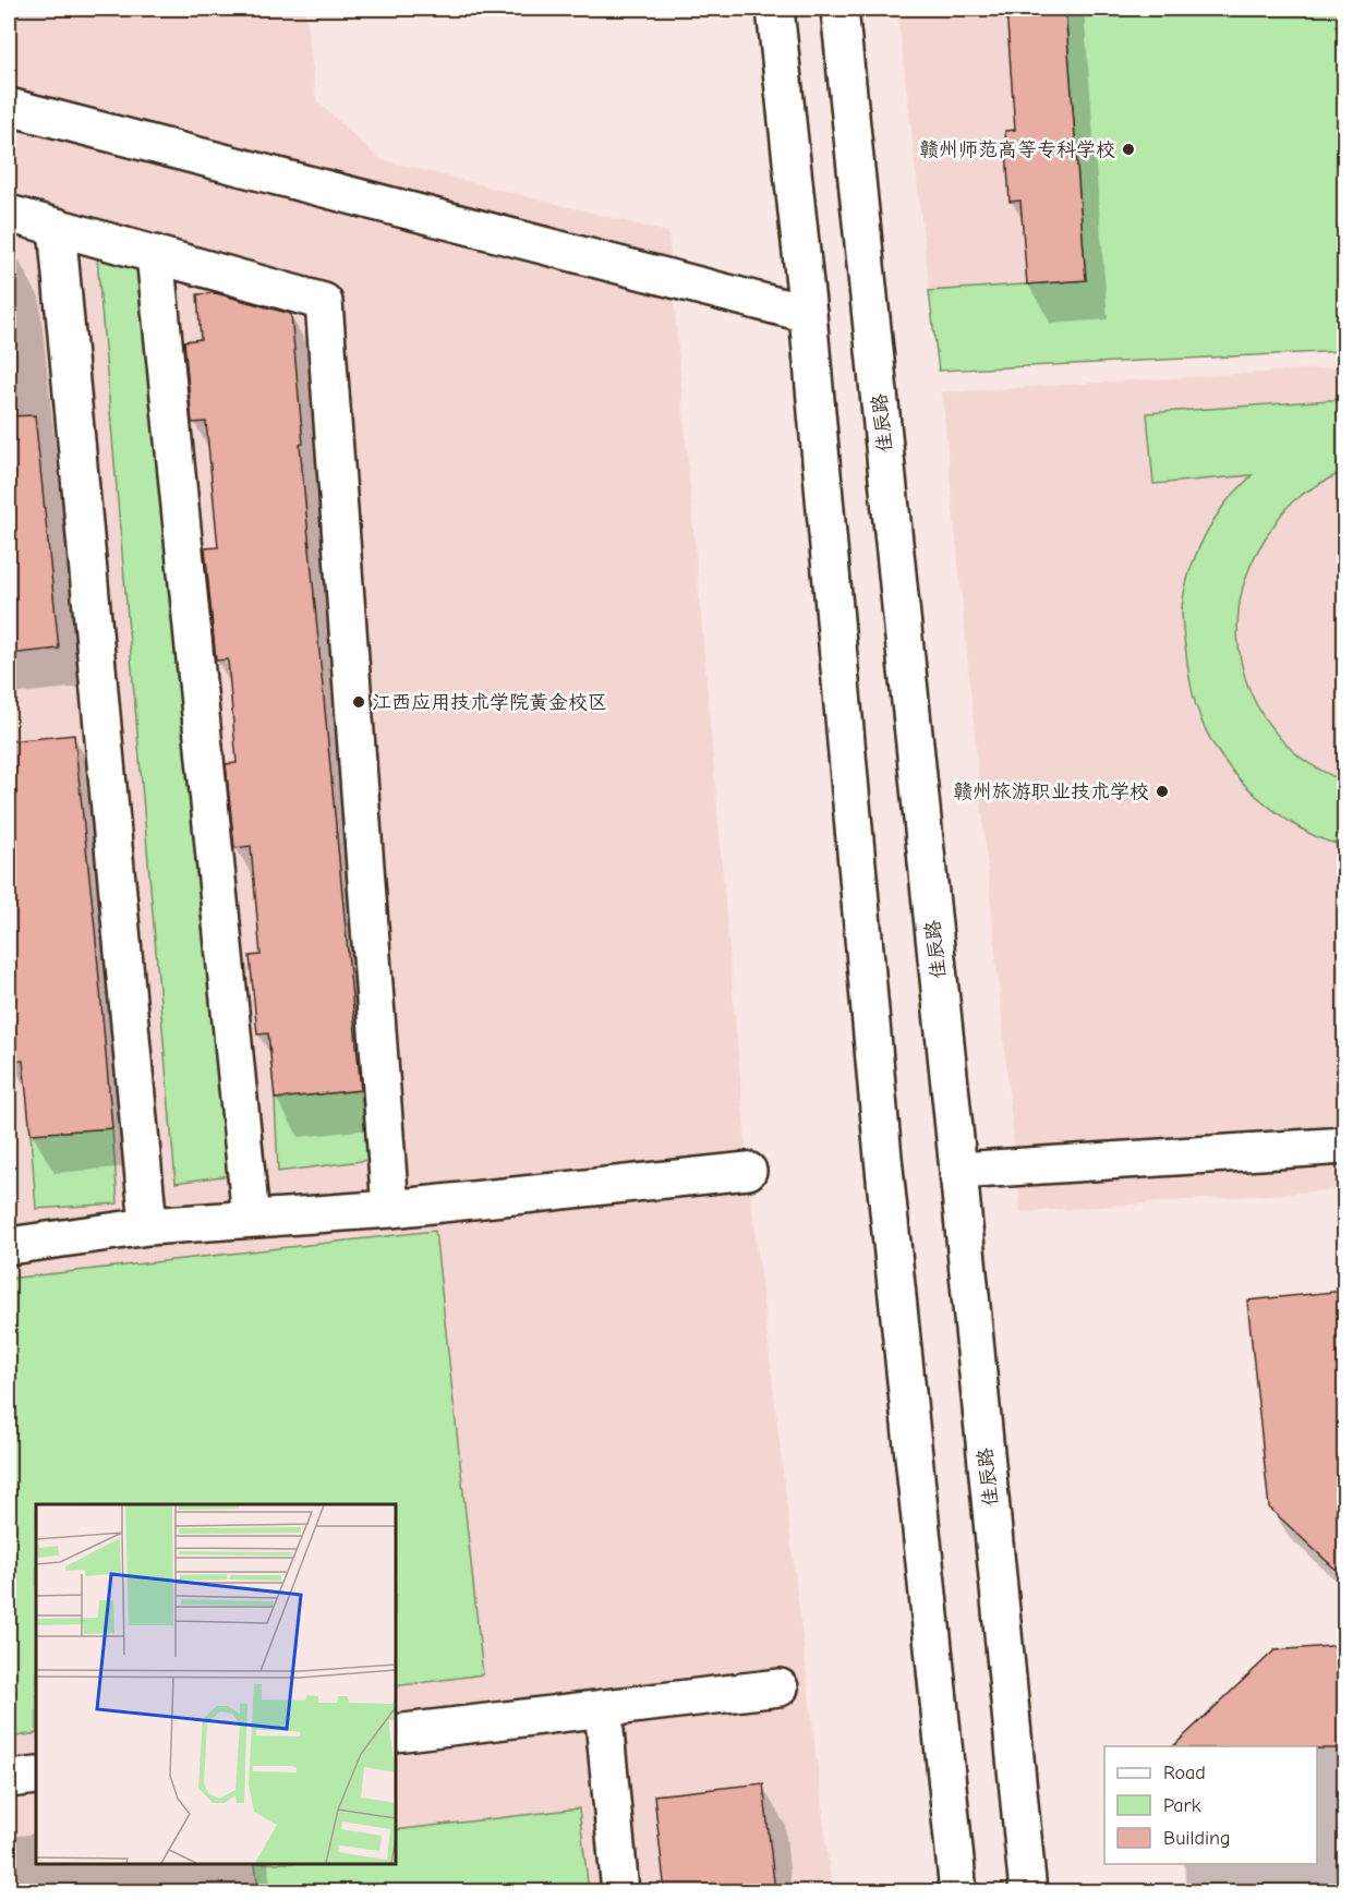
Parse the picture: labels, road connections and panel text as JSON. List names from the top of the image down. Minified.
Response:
{"streets":{"street":["佳辰路"]},"places":["赣州师范高等专科学校","江西应用技术学院黄金校区","赣州旅游职业技术学校"],"legend":["Road","Park","Building"]}
